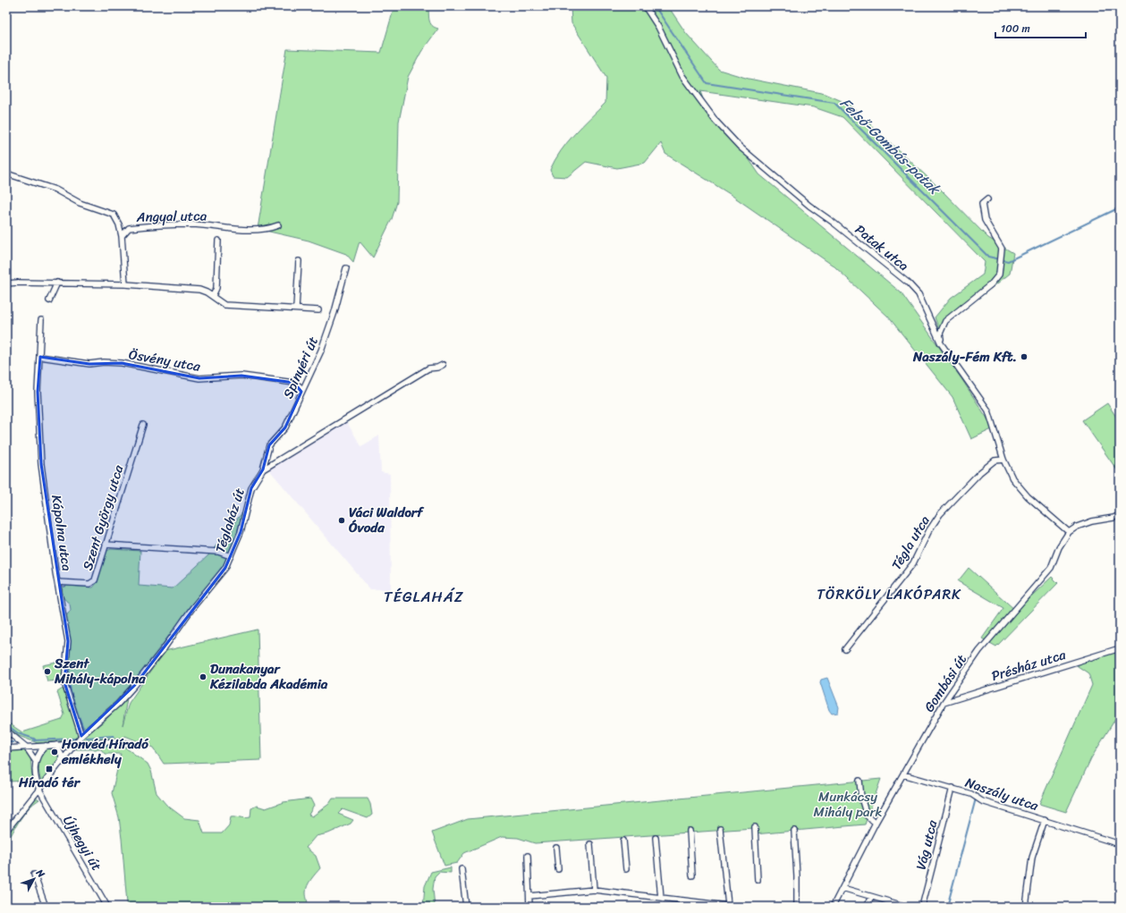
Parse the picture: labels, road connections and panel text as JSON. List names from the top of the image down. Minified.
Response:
{"streets":{"street":["Angyal utca","Patak utca","Ösvény utca","Spinyéri út","Szent György utca","Téglaház út","Kápolna utca","Tégla utca","Présház utca","Gombási út","Naszály utca","Újhegyi út","Vág utca"]},"crossings":[["Patak utca","Tégla utca"],["Patak utca","Gombási út"],["Ösvény utca","Spinyéri út"],["Ösvény utca","Kápolna utca"],["Spinyéri út","Téglaház út"],["Szent György utca","Kápolna utca"],["Téglaház út","Kápolna utca"],["Présház utca","Gombási út"],["Gombási út","Naszály utca"],["Naszály utca","Vág utca"]],"districts":["TÖRKÖLY LAKÓPARK","TÉGLAHÁZ"],"water":["Felső-Gombás-patak"],"parks":["Munkácsy Mihály park"],"places":{"other":["Naszály-Fém Kft.","Váci Waldorf Óvoda","Szent Mihály-kápolna","Dunakanyar Kézilabda Akadémia","Honvéd Híradó emlékhely"],"transit":["Híradó tér"]},"scale_bar":"100 m","north":"top right"}
